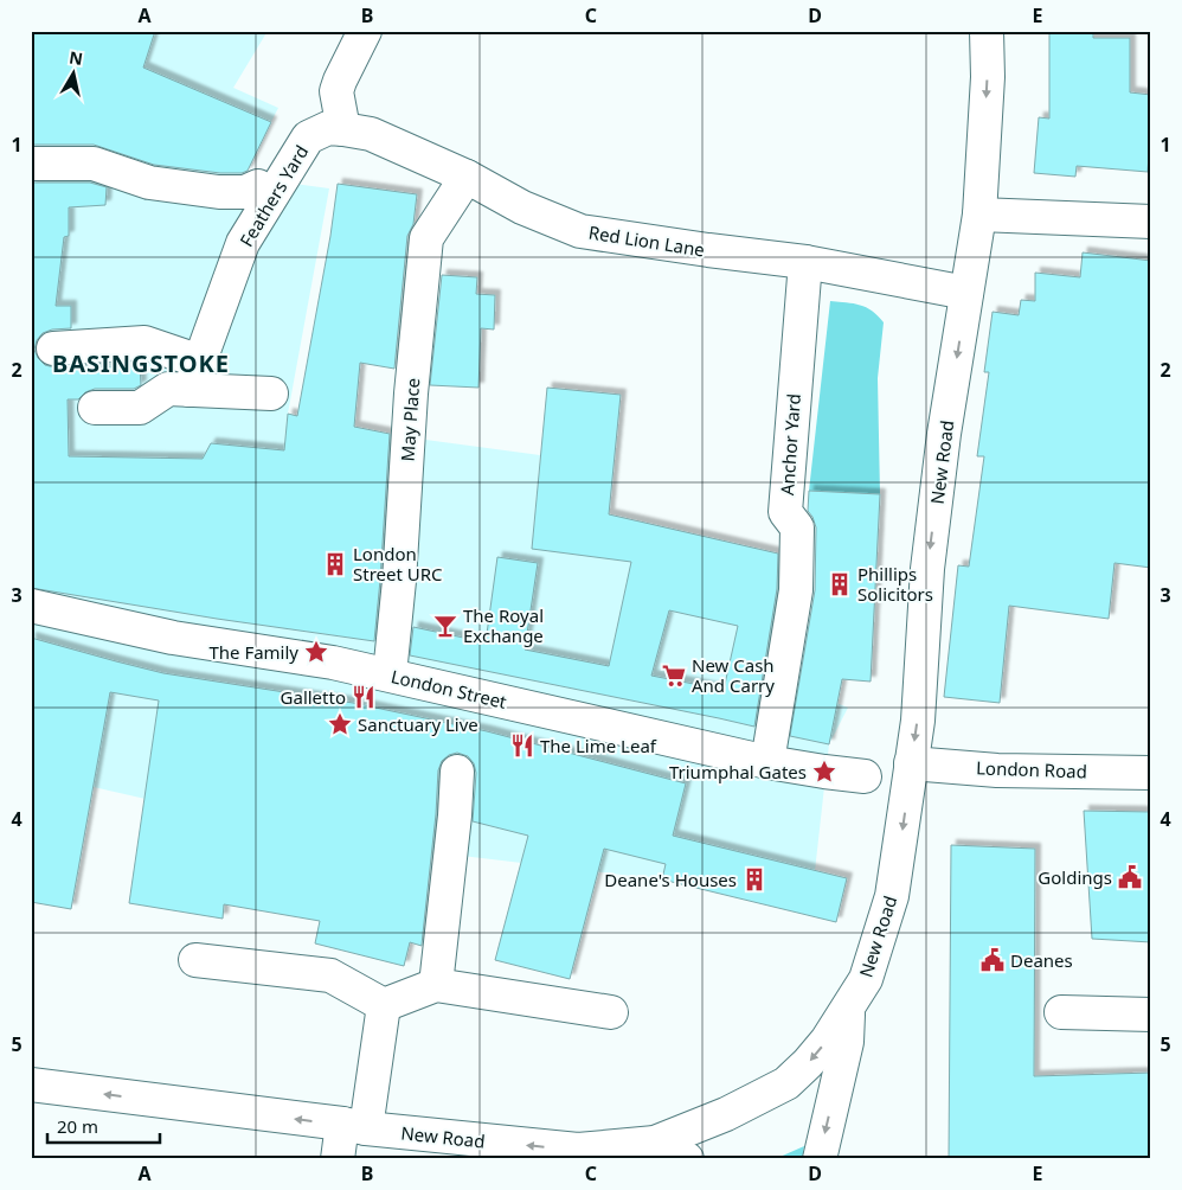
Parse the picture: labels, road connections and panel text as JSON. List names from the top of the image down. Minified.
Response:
{"streets":{"street":["Feathers Yard","Red Lion Lane","May Place","Anchor Yard","New Road","London Street","London Road"]},"crossings":[["Feathers Yard","Red Lion Lane"],["Red Lion Lane","May Place"],["Red Lion Lane","Anchor Yard"],["Red Lion Lane","New Road"],["May Place","London Street"],["Anchor Yard","London Street"],["New Road","London Road"]],"districts":["BASINGSTOKE"],"places":{"building":["London Street URC","Phillips Solicitors","Deane's Houses"],"bar":["The Royal Exchange"],"place":["The Family","Sanctuary Live","Triumphal Gates"],"supermarket":["New Cash And Carry"],"restaurant":["Galletto","The Lime Leaf"],"public building":["Goldings","Deanes"]},"scale_bar":"20 m","north":"top","grid":{"columns":["A","B","C","D","E"],"rows":["1","2","3","4","5"]}}
